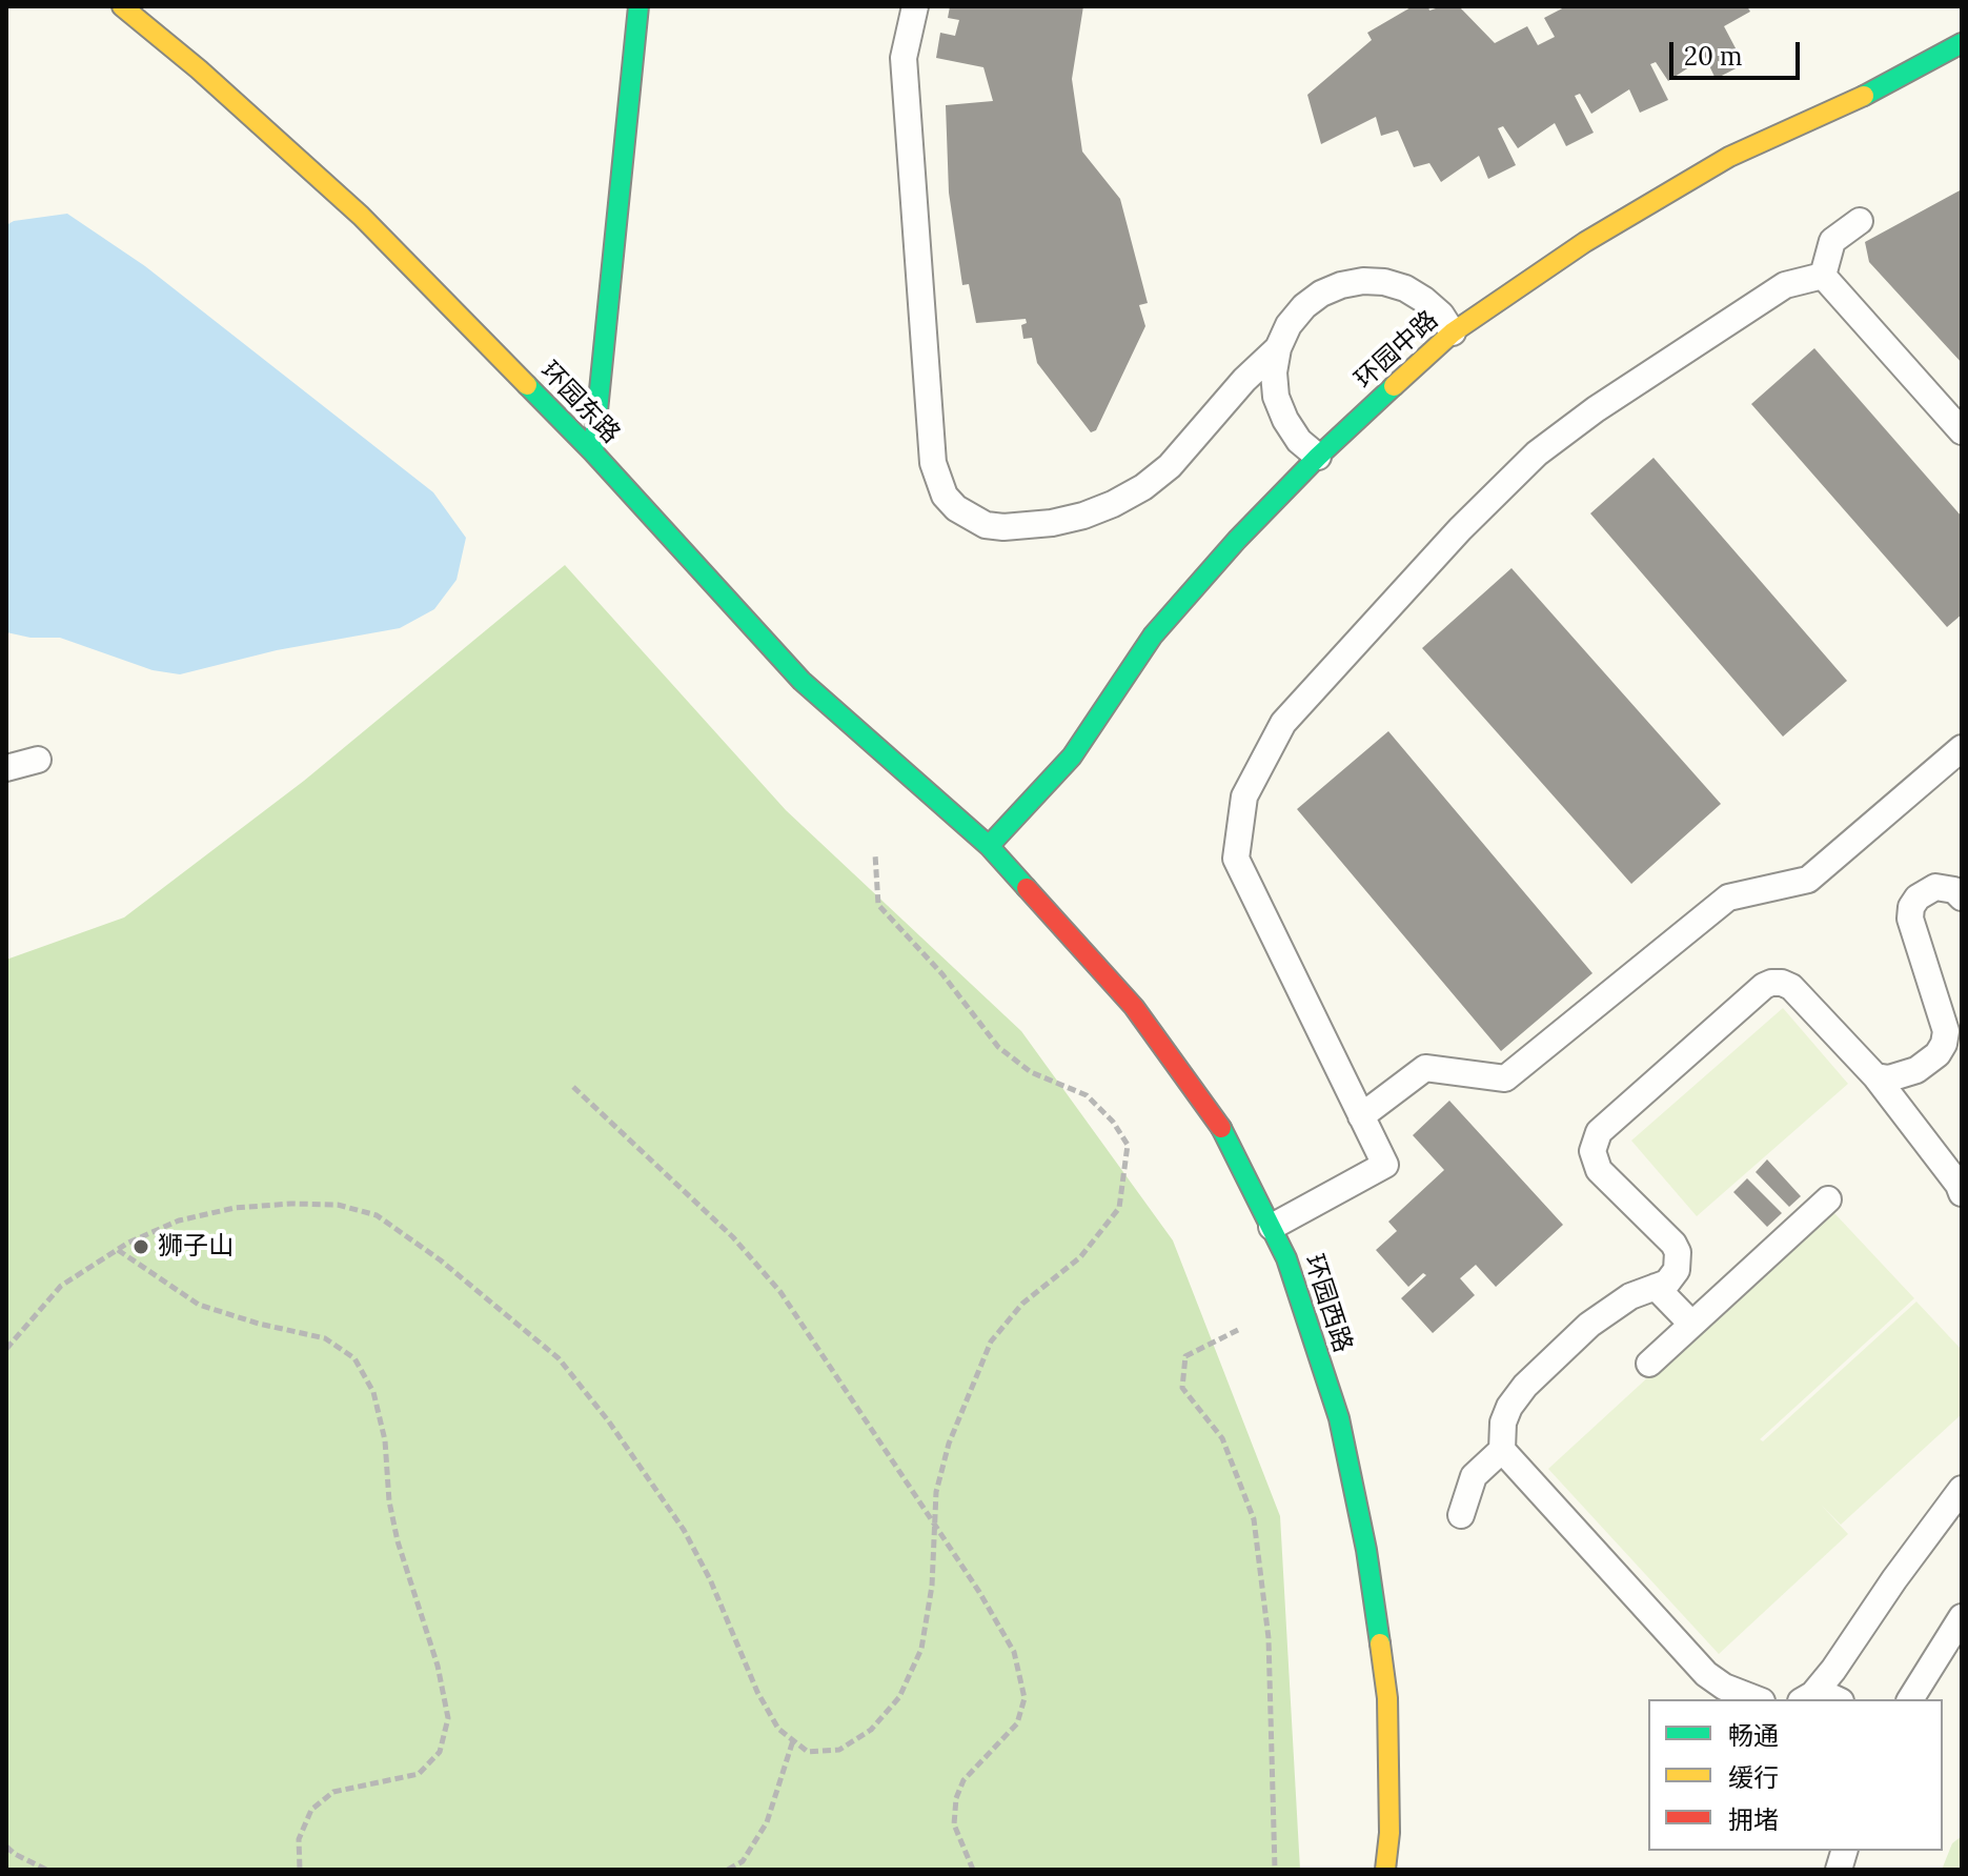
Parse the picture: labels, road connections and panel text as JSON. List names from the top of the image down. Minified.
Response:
{"streets":{"street":["环园中路","环园东路","环园西路"]},"crossings":[["环园中路","环园东路"],["环园中路","环园西路"],["环园东路","环园西路"]],"places":["狮子山"],"legend":["畅通","缓行","拥堵"],"scale_bar":"20 m"}
